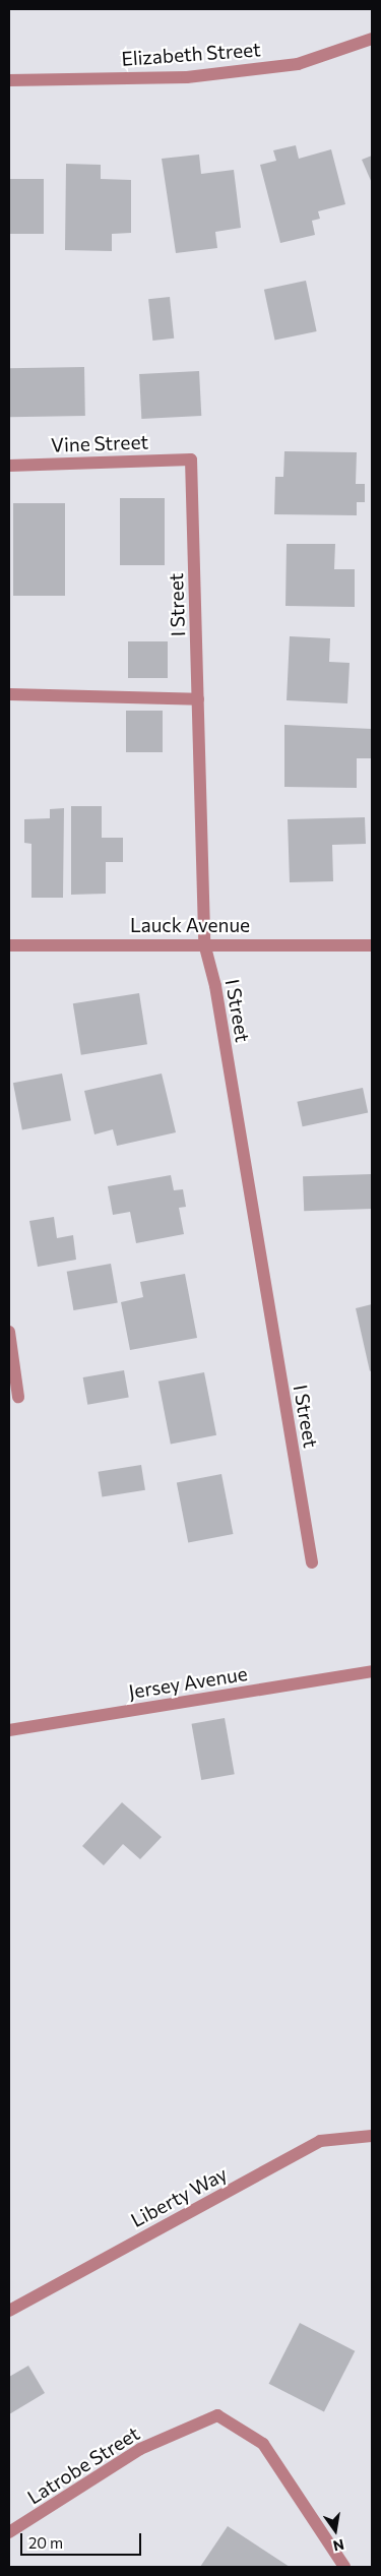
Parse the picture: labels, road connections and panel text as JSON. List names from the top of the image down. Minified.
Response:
{"streets":{"street":["Elizabeth Street","Vine Street","I Street","Lauck Avenue","Jersey Avenue","Liberty Way","Latrobe Street"]},"crossings":[["Vine Street","I Street"],["I Street","Lauck Avenue"]],"scale_bar":"20 m","north":"bottom"}
